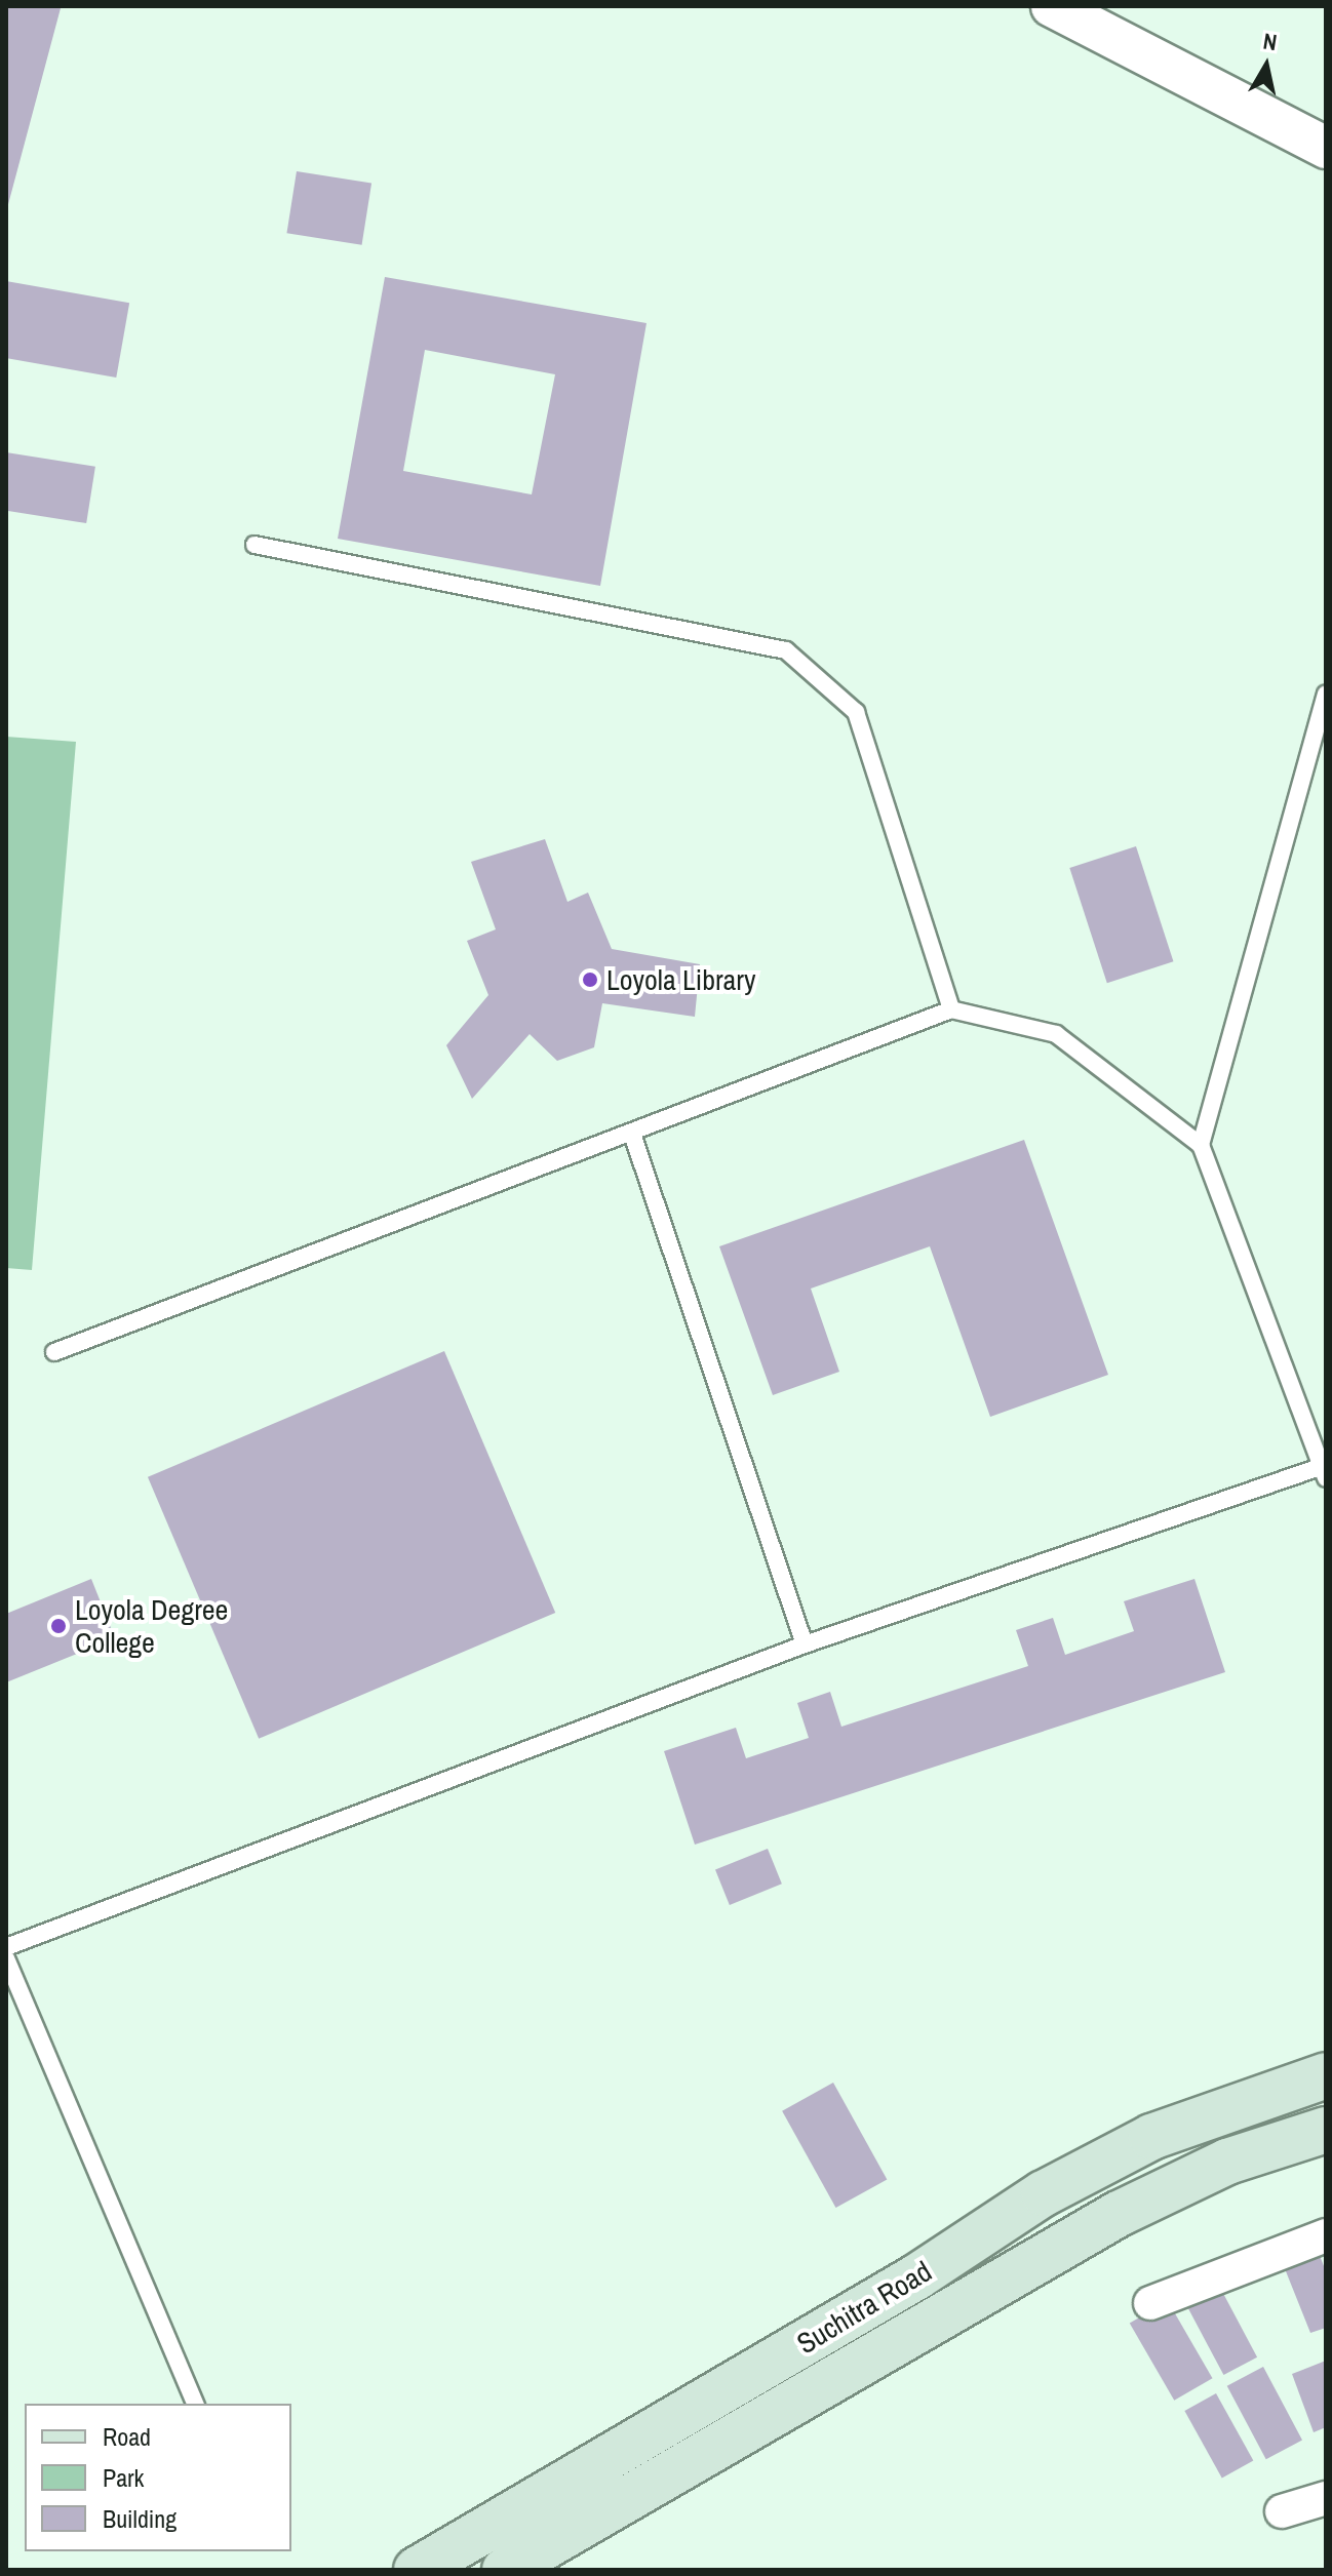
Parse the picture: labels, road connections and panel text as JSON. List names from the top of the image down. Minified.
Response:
{"streets":{"main road":["Suchitra Road"]},"places":["Loyola Library","Loyola Degree College"],"legend":["Road","Park","Building"],"north":"top"}
